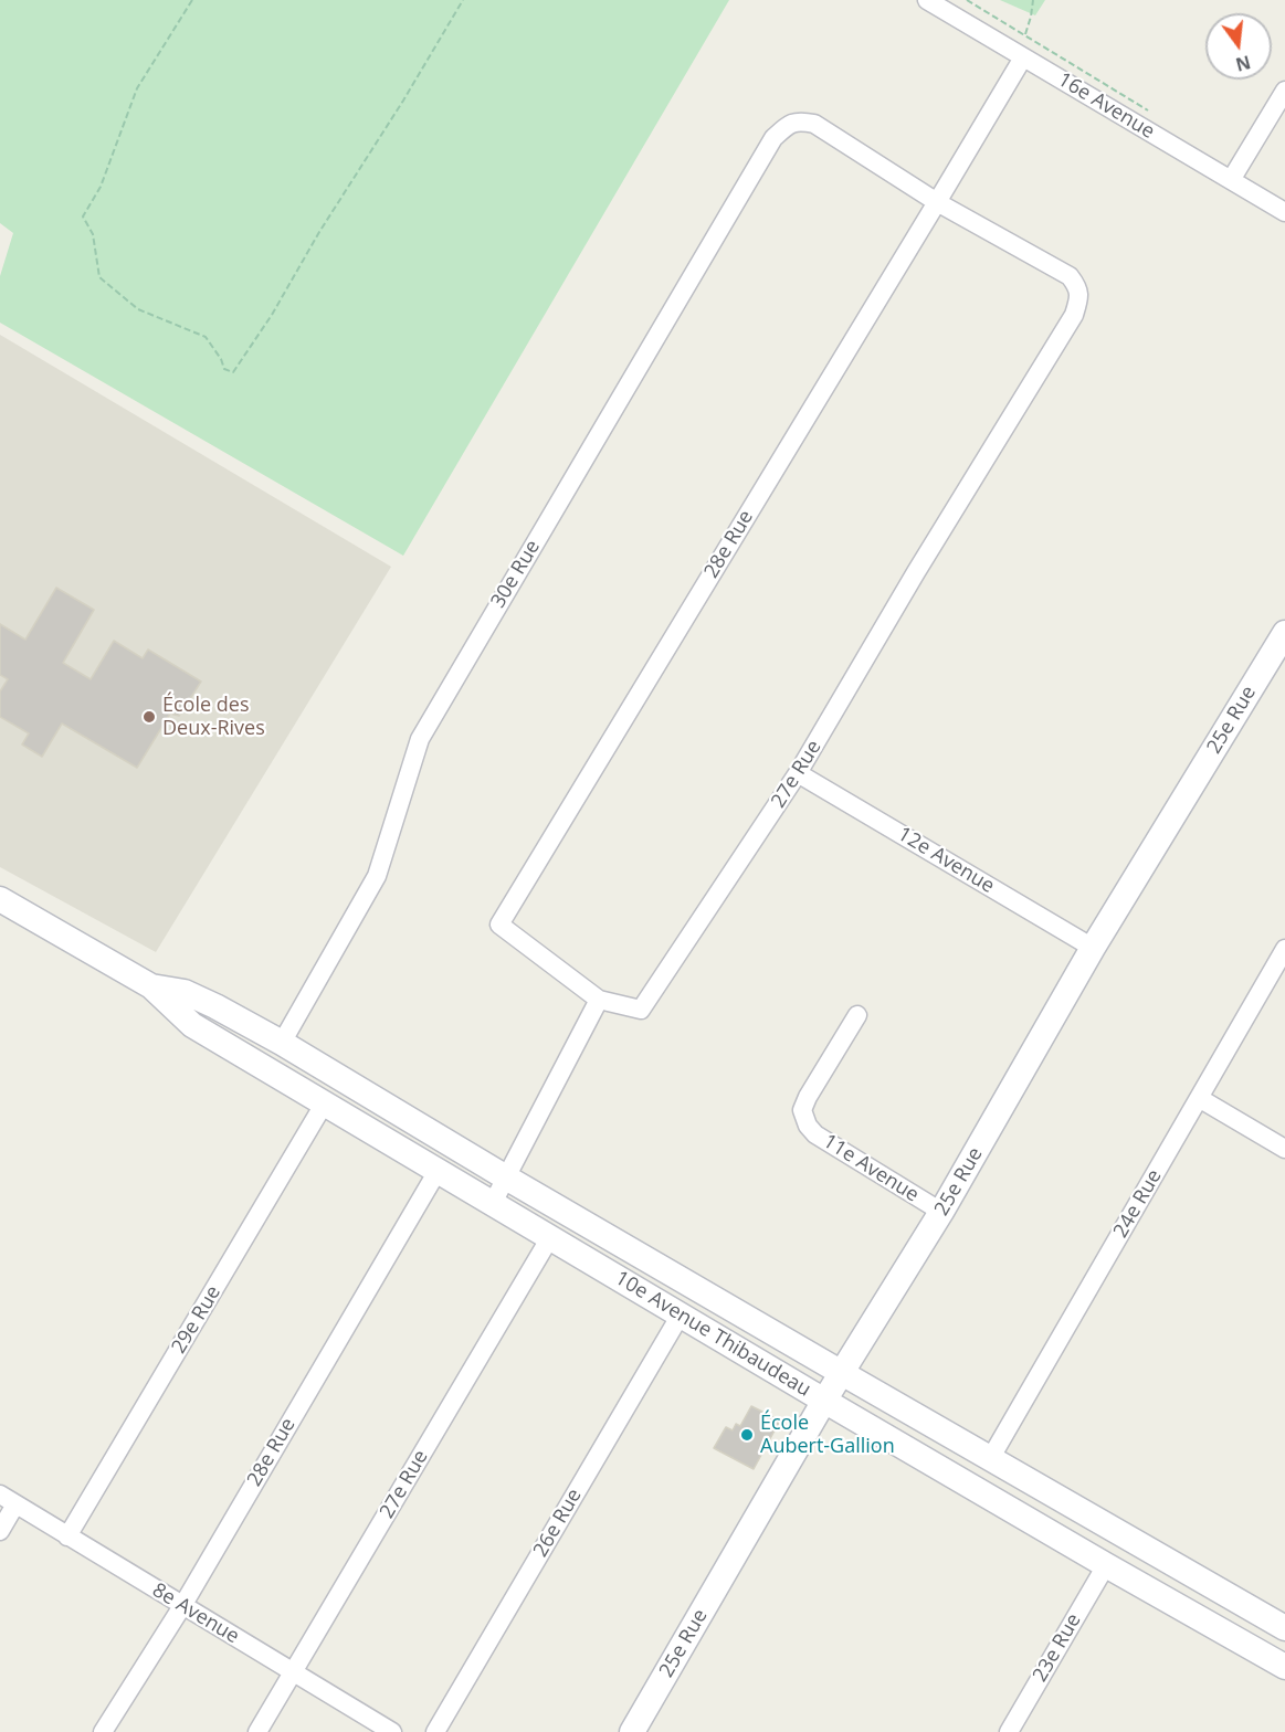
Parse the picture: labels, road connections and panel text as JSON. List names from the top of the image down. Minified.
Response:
{"streets":{"street":["16e Avenue","28e Rue","30e Rue","25e Rue","27e Rue","12e Avenue","11e Avenue","24e Rue","29e Rue","10e Avenue Thibaudeau","26e Rue","8e Avenue","23e Rue"]},"crossings":[["16e Avenue","28e Rue"],["28e Rue","30e Rue"],["28e Rue","27e Rue"],["28e Rue","10e Avenue Thibaudeau"],["28e Rue","8e Avenue"],["30e Rue","27e Rue"],["30e Rue","10e Avenue Thibaudeau"],["25e Rue","12e Avenue"],["25e Rue","11e Avenue"],["25e Rue","10e Avenue Thibaudeau"],["27e Rue","12e Avenue"],["27e Rue","10e Avenue Thibaudeau"],["27e Rue","8e Avenue"],["24e Rue","10e Avenue Thibaudeau"],["29e Rue","10e Avenue Thibaudeau"],["29e Rue","8e Avenue"],["10e Avenue Thibaudeau","26e Rue"],["10e Avenue Thibaudeau","23e Rue"]],"places":["École des Deux-Rives","École Aubert-Gallion"],"north":"bottom"}
